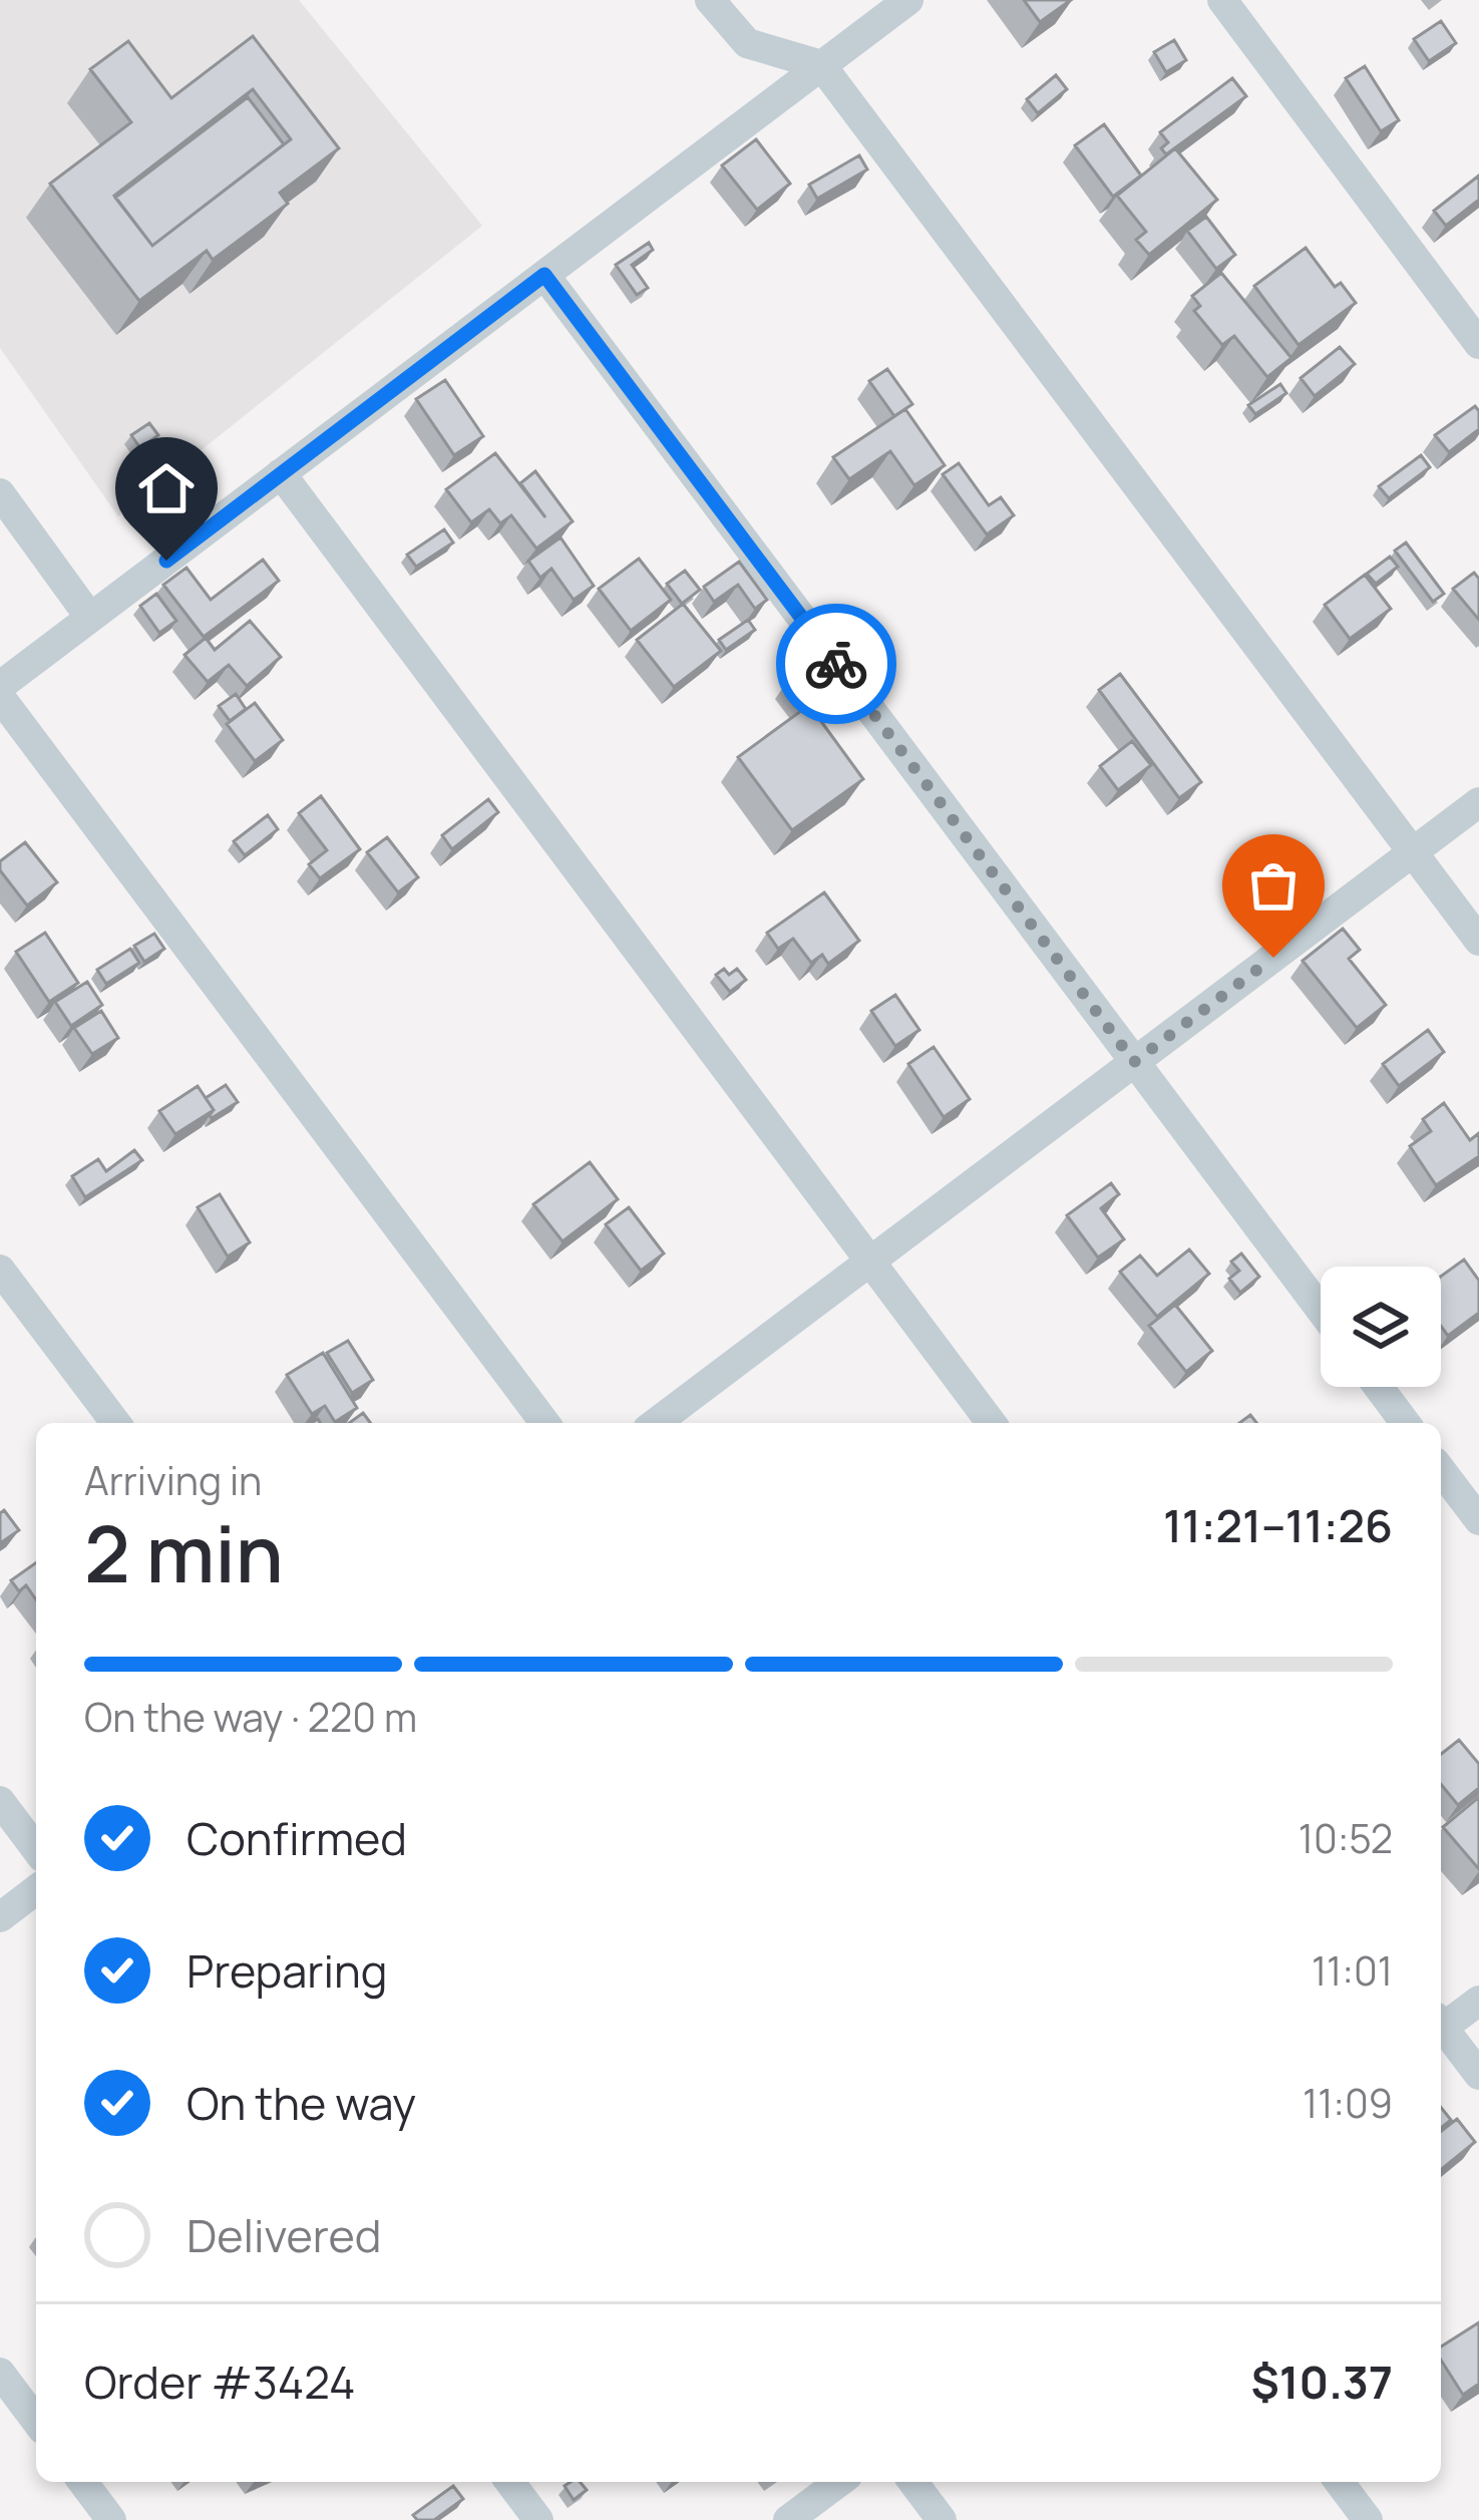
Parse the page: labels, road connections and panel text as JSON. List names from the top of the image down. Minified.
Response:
{"page":{"heading":["2 min","Arriving in","11:21–11:26"],"panel":["Order #3424","$10.37"],"bar":"On the way · 220 m","list":[["Confirmed","10:52"],["Preparing","11:01"],["On the way","11:09"],"Delivered"]}}
